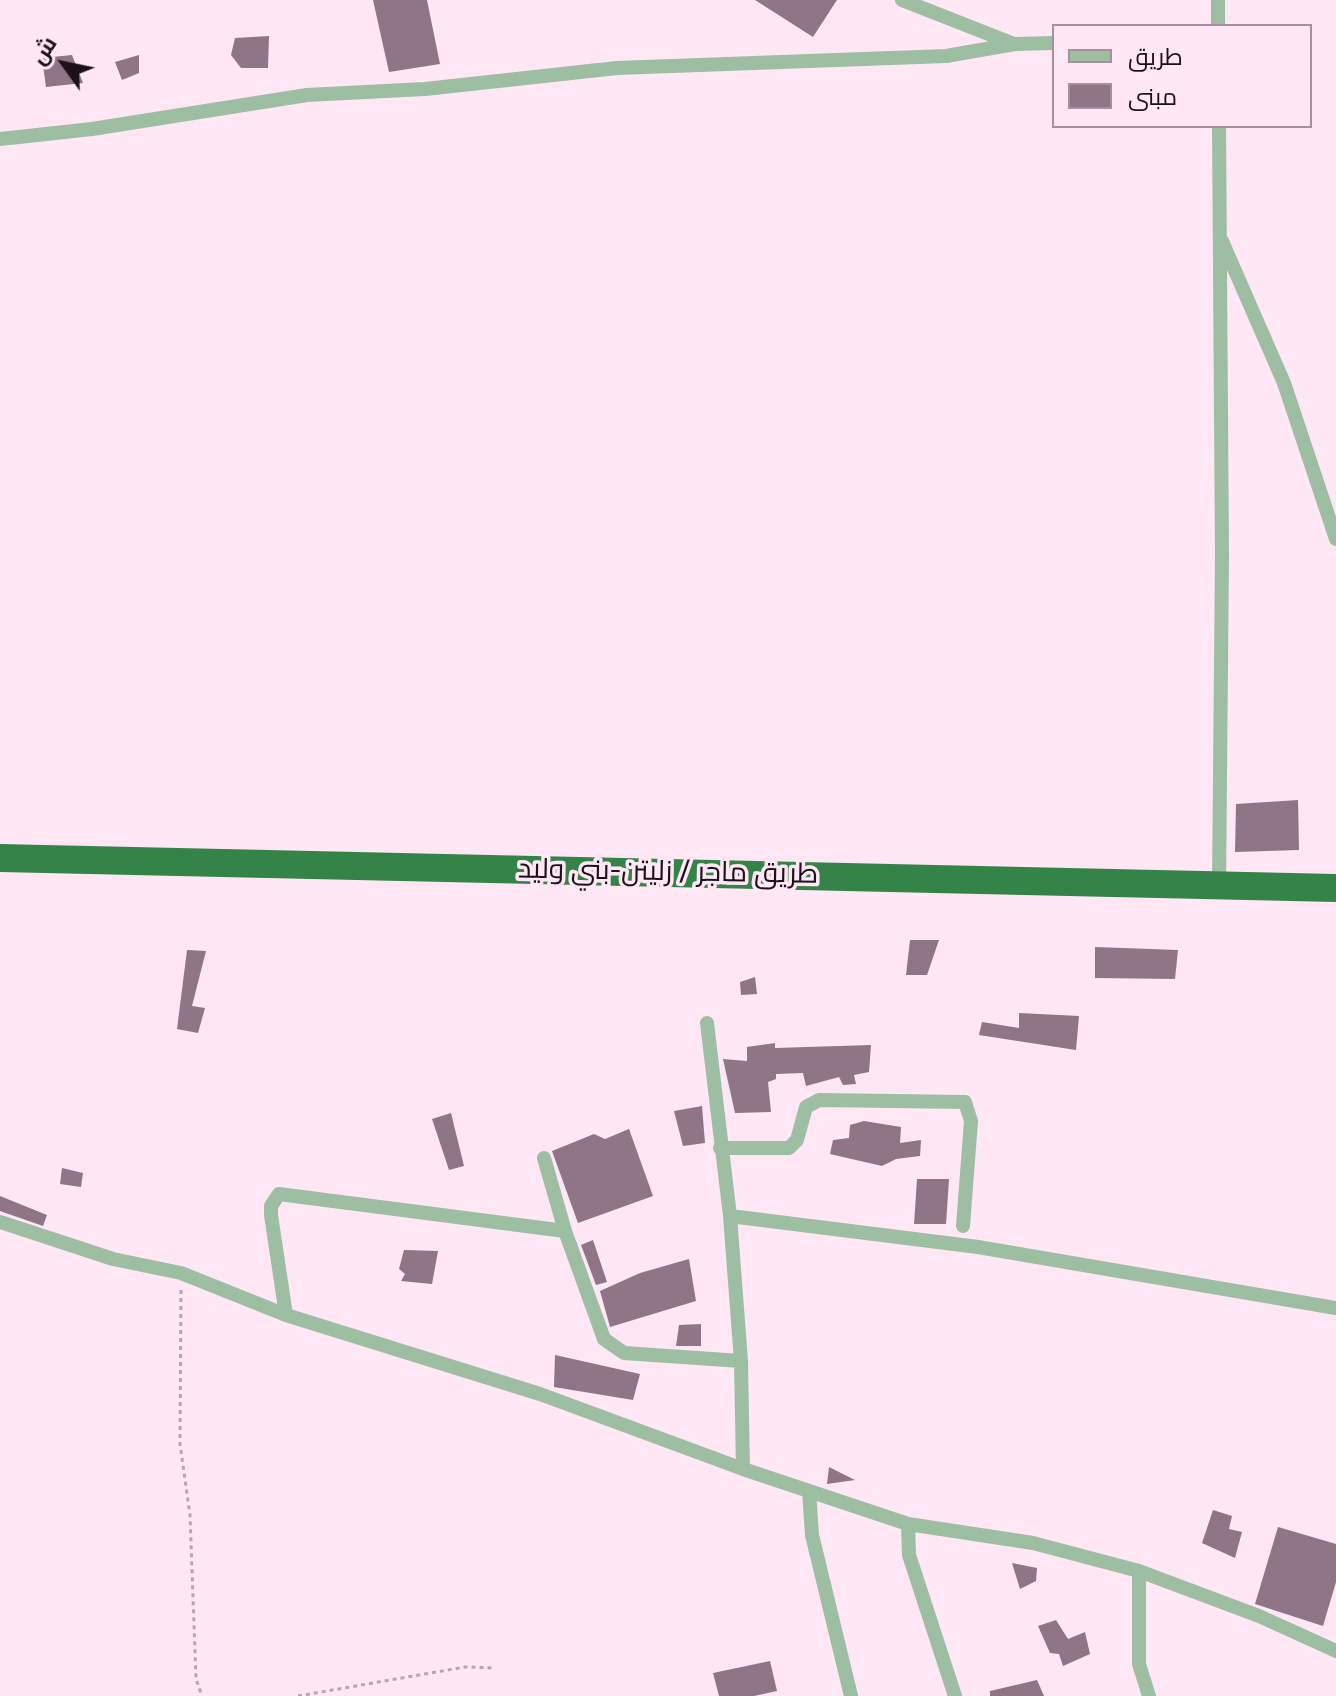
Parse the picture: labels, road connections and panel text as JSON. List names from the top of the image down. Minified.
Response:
{"streets":{"highway":["طريق ماجر / زليتن-بني وليد"]},"legend":["طريق","مبنى"],"north":"top left"}
